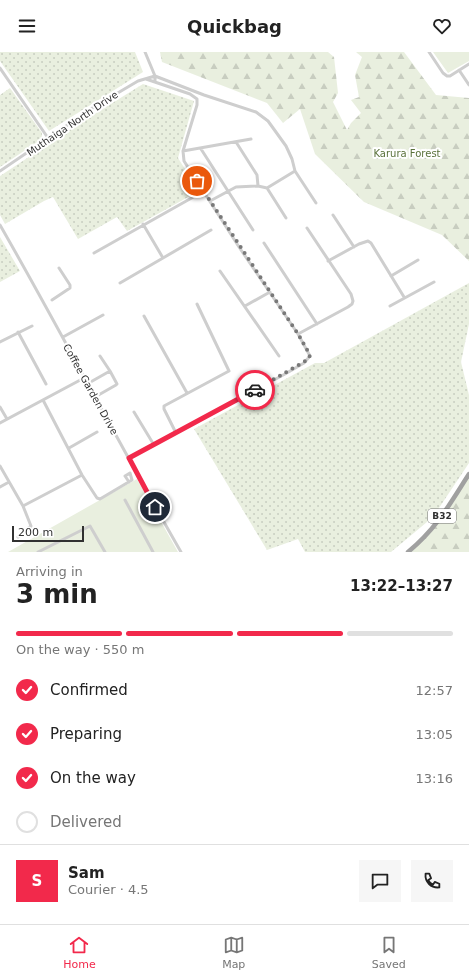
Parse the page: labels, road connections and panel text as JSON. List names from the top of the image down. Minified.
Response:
{"streets":{"highway":["B32"],"street":["Muthaiga North Drive","Coffee Garden Drive"]},"parks":["Karura Forest"],"scale_bar":"200 m","page":{"header":"Quickbag","scale":"200 m","heading":["3 min","Arriving in","13:22–13:27"],"panel":["Sam","Courier · 4.5"],"bar":"On the way · 550 m","list":[["Confirmed","12:57"],["Preparing","13:05"],["On the way","13:16"],"Delivered"],"round":"S","tabs":["Home","Map","Saved"]}}
